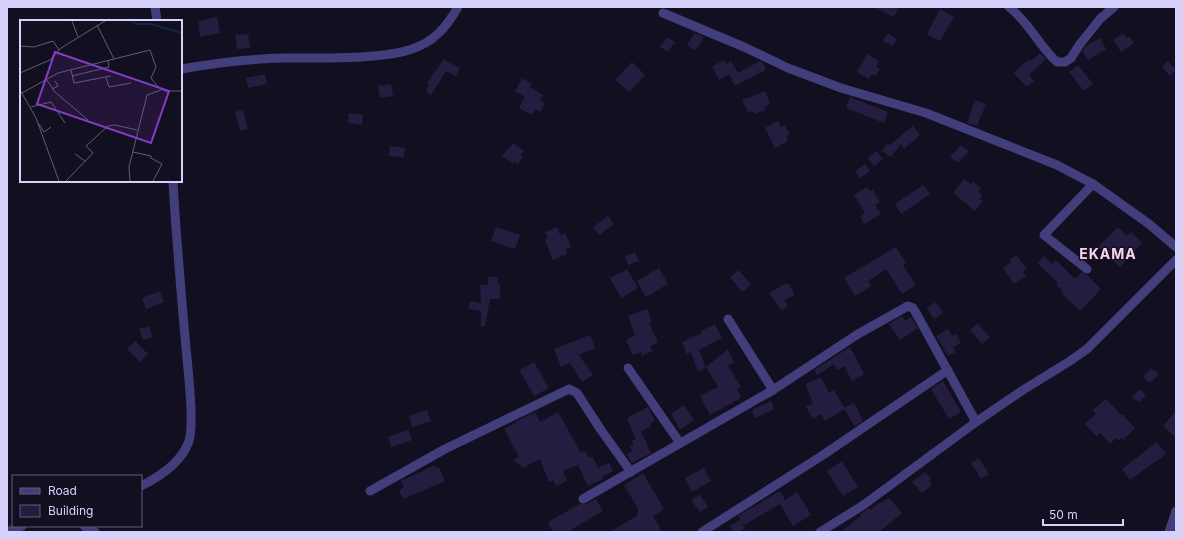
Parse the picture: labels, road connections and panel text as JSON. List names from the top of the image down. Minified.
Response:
{"districts":["EKAMA"],"legend":["Road","Building"],"scale_bar":"50 m"}
